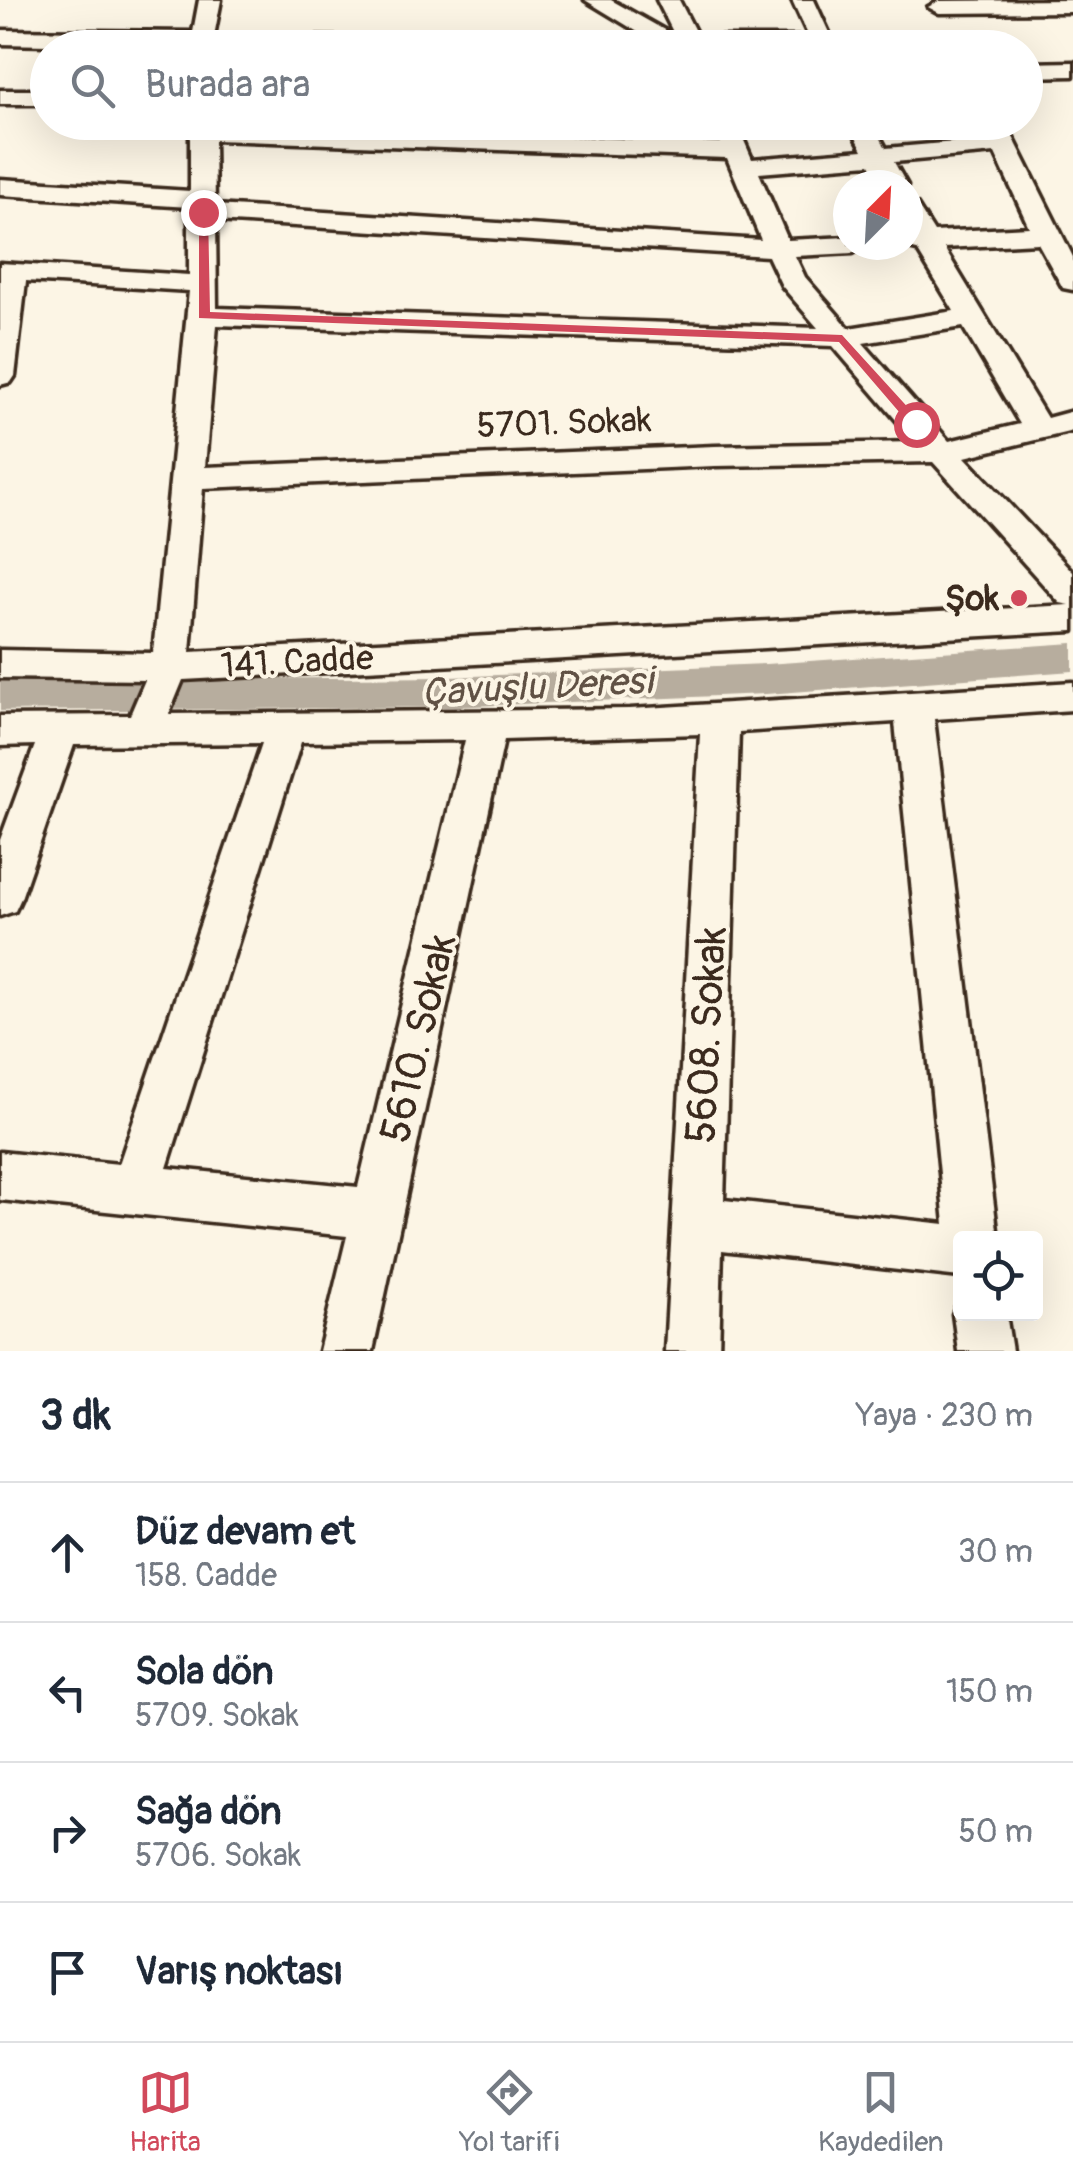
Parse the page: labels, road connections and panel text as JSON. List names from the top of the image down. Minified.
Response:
{"streets":{"street":["5701. Sokak","141. Cadde","5608. Sokak","5610. Sokak"]},"crossings":[["141. Cadde","5608. Sokak"],["141. Cadde","5610. Sokak"]],"water":["Çavuşlu Deresi"],"places":["Şok"],"north":"top right","page":{"search":"Burada ara","heading":["3 dk","Yaya · 230 m"],"list":[["Düz devam et","158. Cadde","30 m"],["Sola dön","5709. Sokak","150 m"],["Sağa dön","5706. Sokak","50 m"],"Varış noktası"],"nav":["Harita","Yol tarifi","Kaydedilen"]}}
